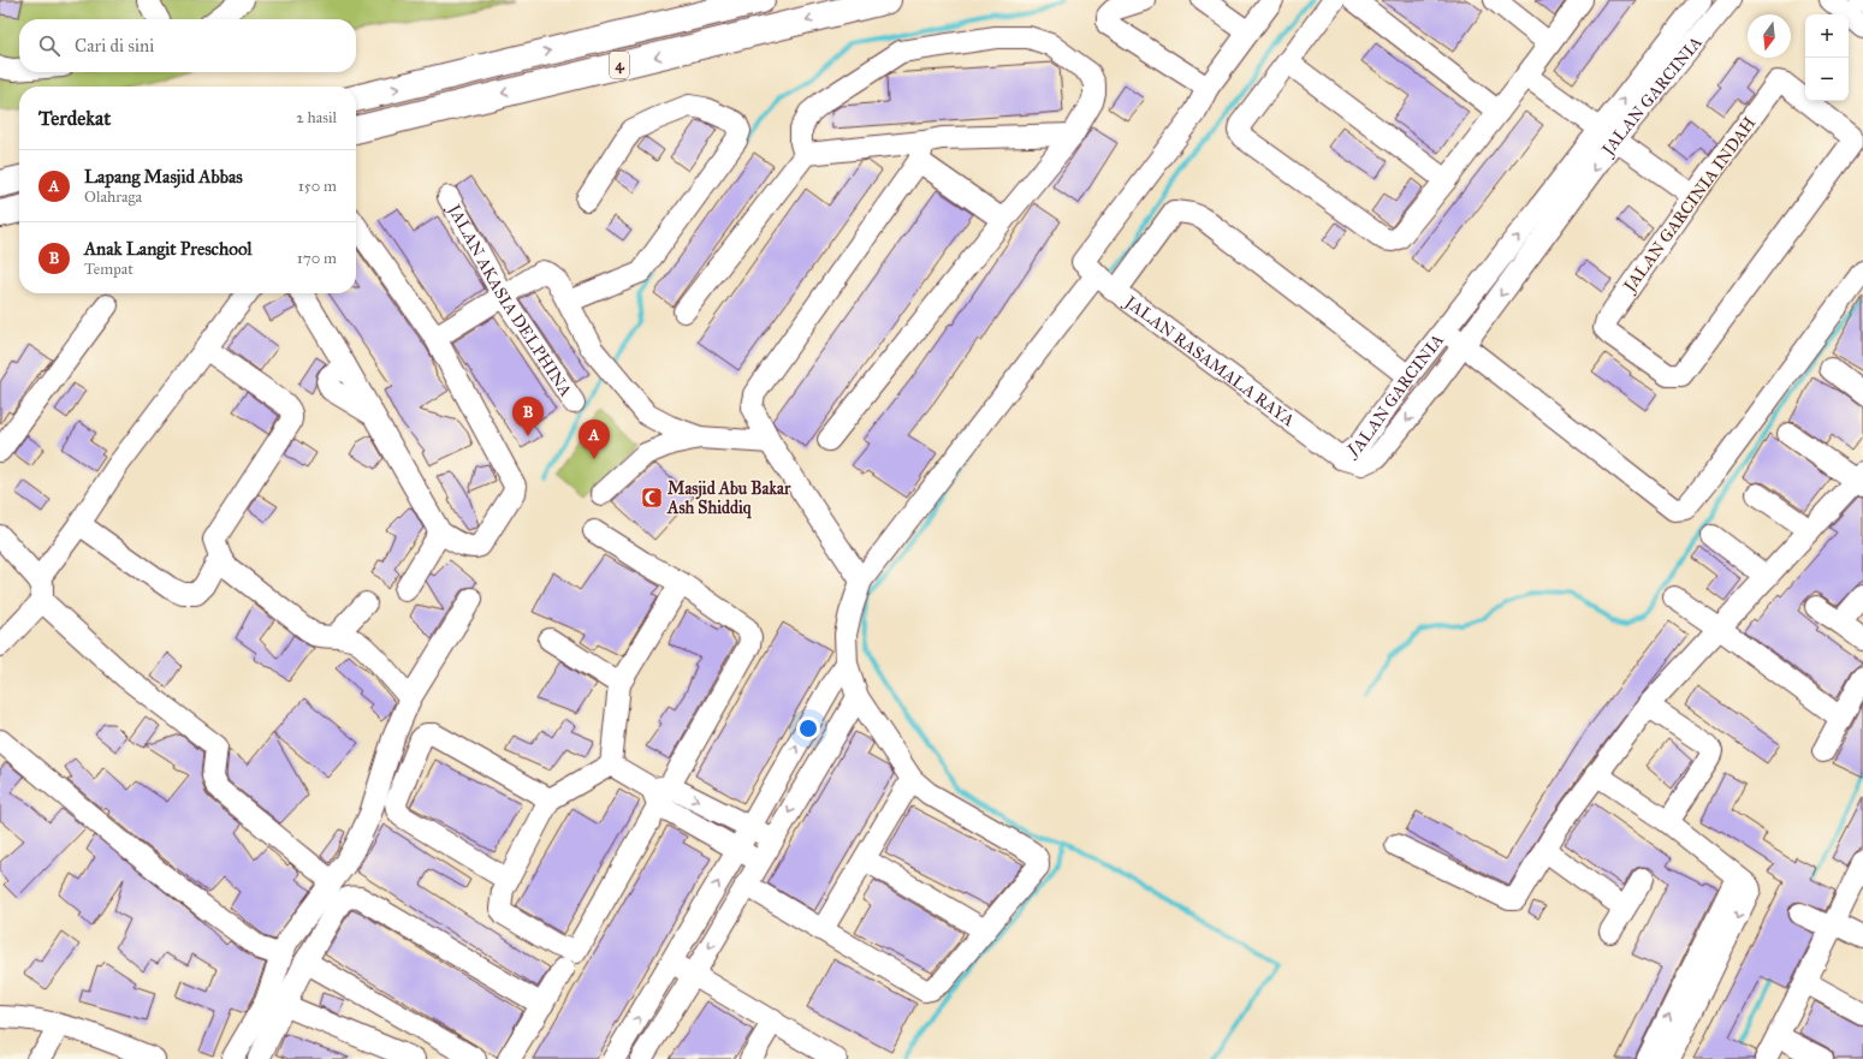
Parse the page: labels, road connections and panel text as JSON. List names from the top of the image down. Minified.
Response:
{"streets":{"highway":["4"],"street":["JALAN GARCINIA","JALAN GARCINIA INDAH","JALAN AKASIA DELPHINA","JALAN RASAMALA RAYA"]},"crossings":[["JALAN GARCINIA","JALAN RASAMALA RAYA"]],"places":{"mosque":["Masjid Abu Bakar Ash Shiddiq"]},"north":"bottom","page":{"map_buttons":["+","−"],"search":"Cari di sini","heading":["Terdekat","2 hasil"],"list":[{"mark":"A","name":"Lapang Masjid Abbas","note":"Olahraga","value":"150 m"},{"mark":"B","name":"Anak Langit Preschool","note":"Tempat","value":"170 m"}],"pins":["B","A"]}}
